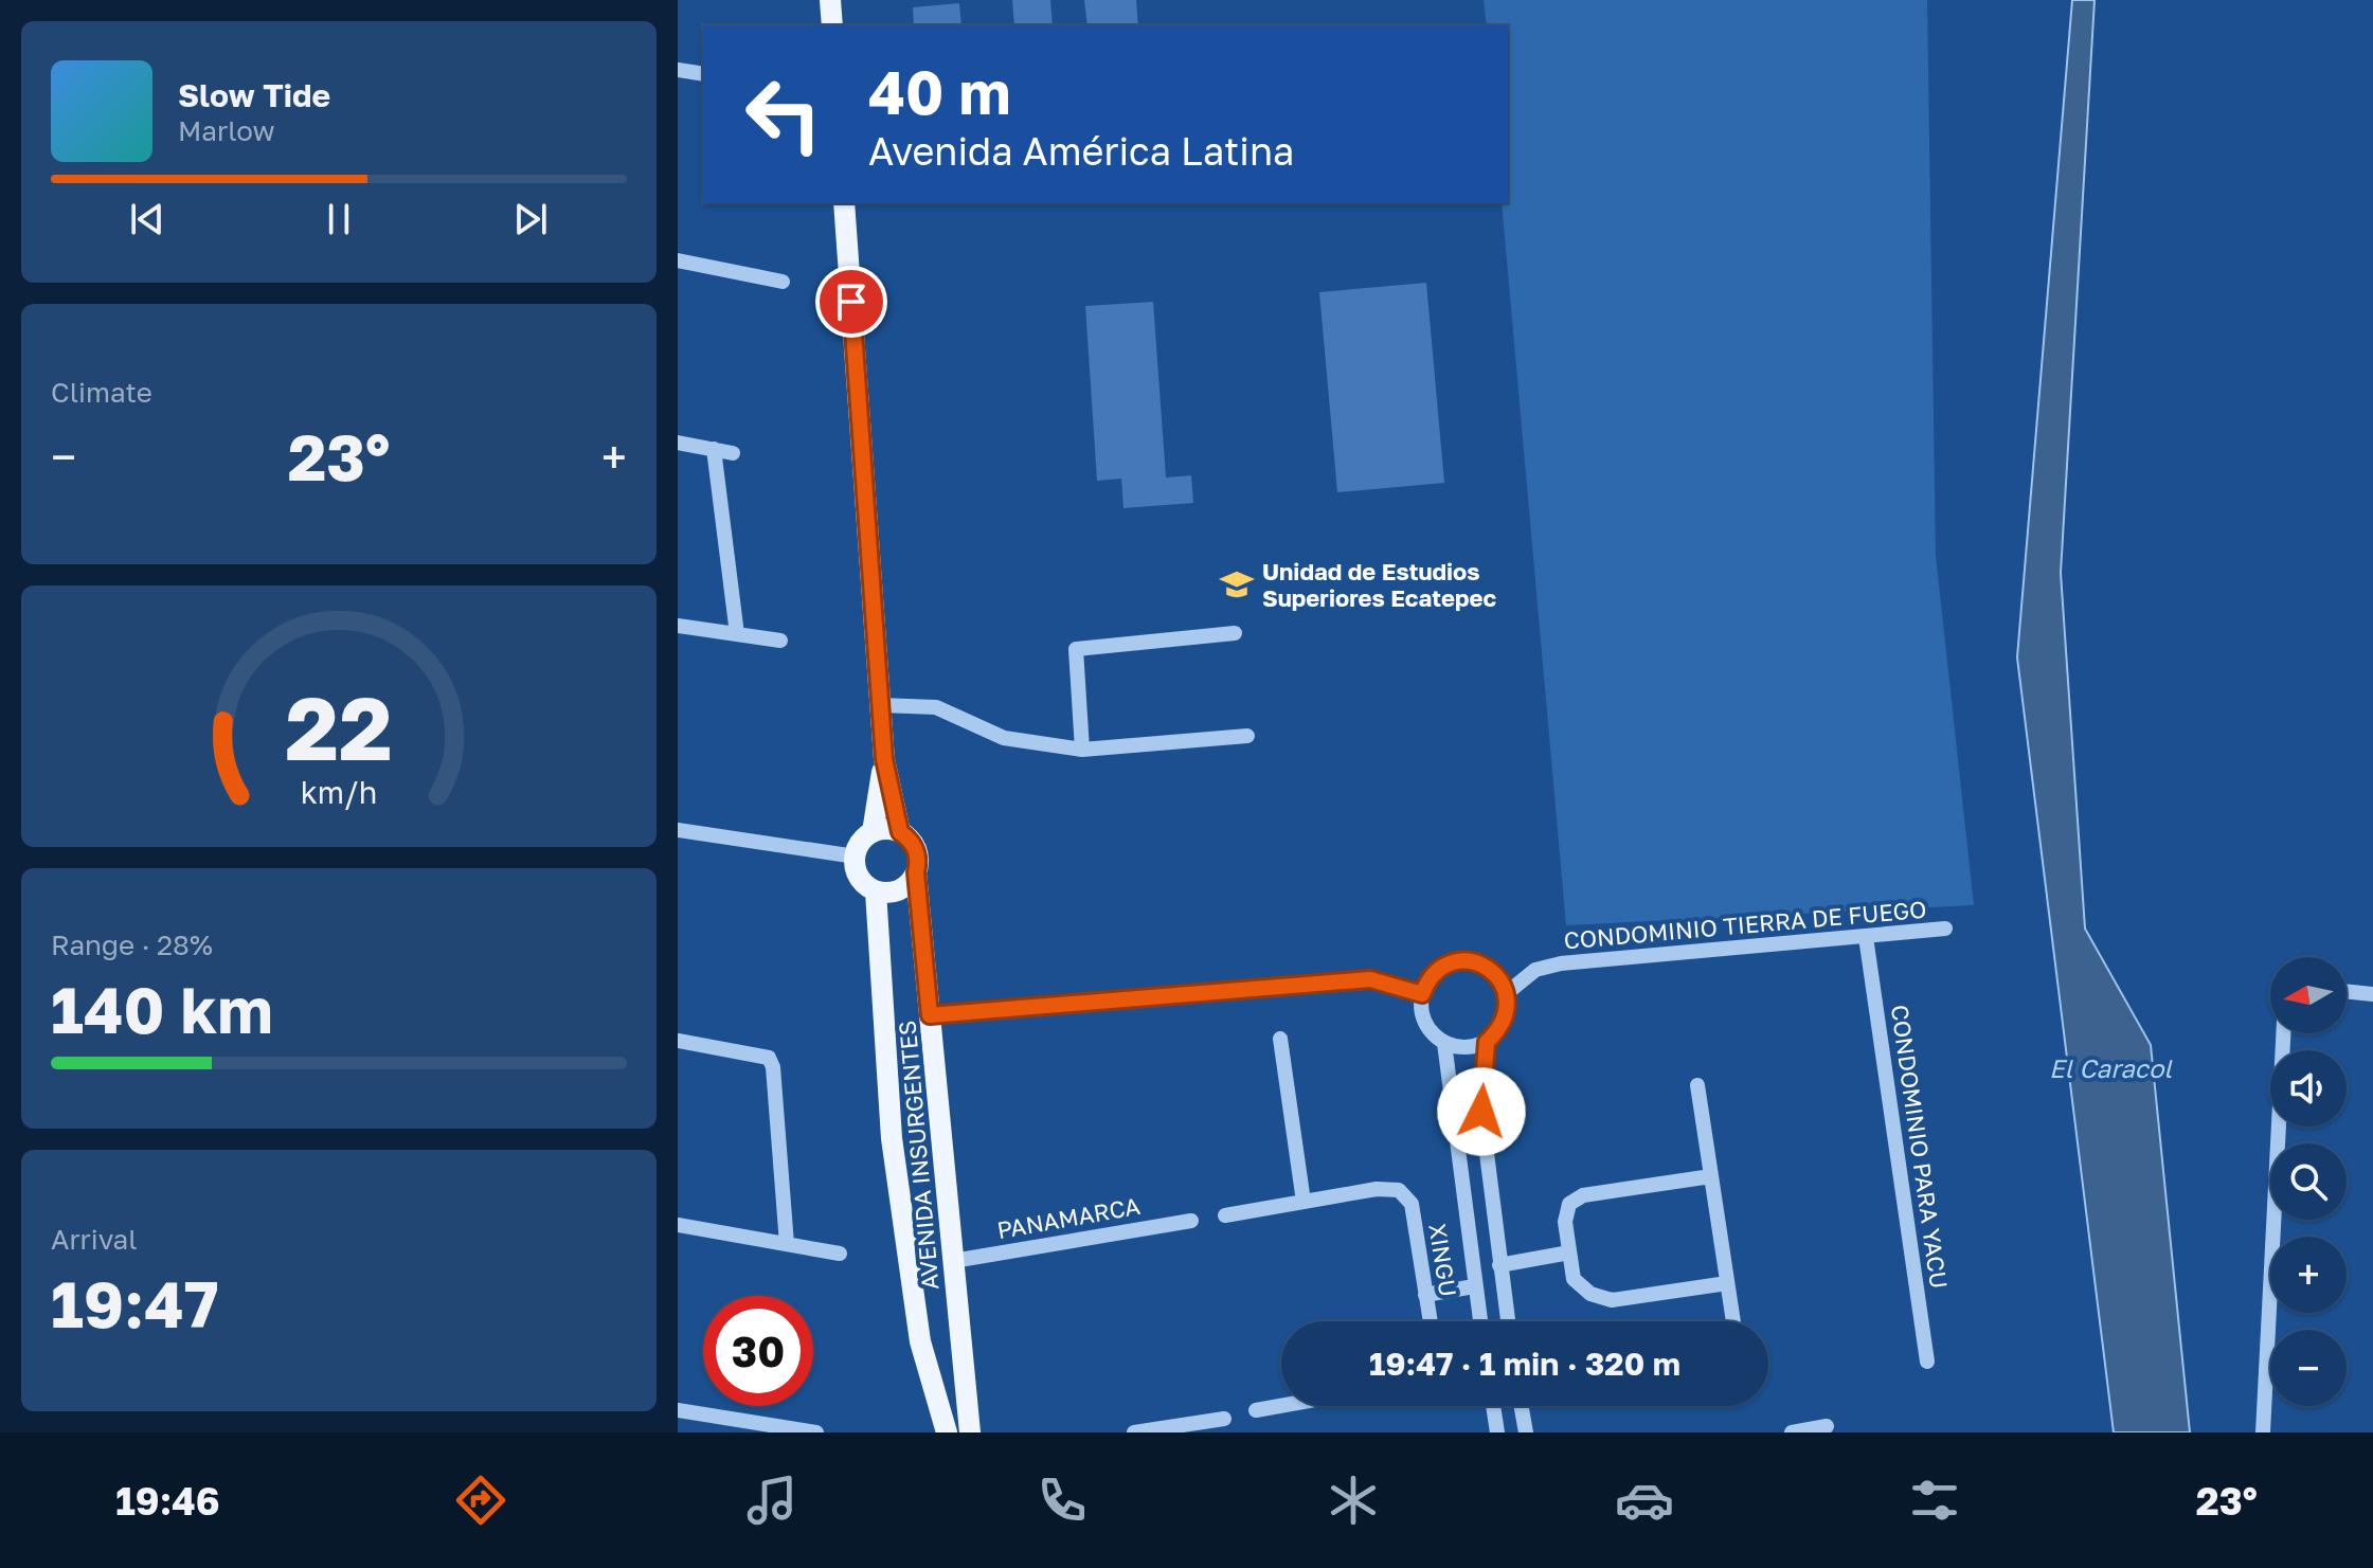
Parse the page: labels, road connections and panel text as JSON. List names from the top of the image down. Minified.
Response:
{"streets":{"main road":["AVENIDA INSURGENTES"],"street":["CONDOMINIO TIERRA DE FUEGO","CONDOMINIO PARA YACU","PANAMARCA","XINGU"]},"crossings":[["CONDOMINIO TIERRA DE FUEGO","CONDOMINIO PARA YACU"],["AVENIDA INSURGENTES","PANAMARCA"]],"water":["El Caracol"],"places":{"school or university":["Unidad de Estudios Superiores Ecatepec"]},"north":"left","page":{"turn":["40 m","Avenida América Latina"],"song":["Slow Tide","Marlow"],"tile":["Climate",["Range · 28%","140 km"],["Arrival","19:47"]],"heat":["−","23°","+"],"map_buttons":["+","−"],"limit":"30","trip":"19:47 · 1 min · 320 m","tabs":["19:46","23°"],"gauge":["22","km/h"]}}
